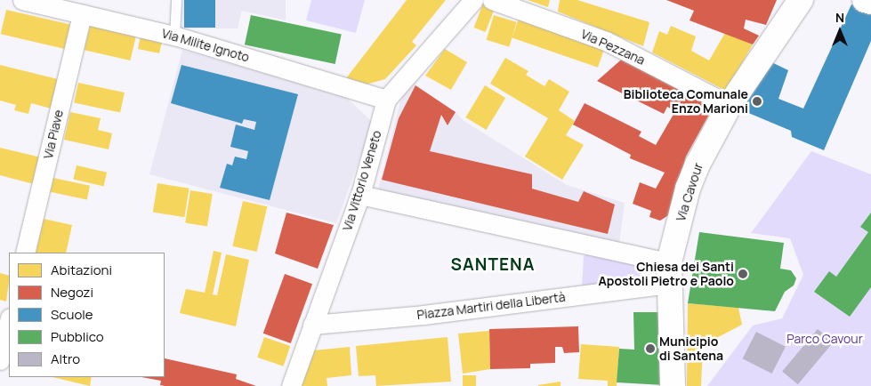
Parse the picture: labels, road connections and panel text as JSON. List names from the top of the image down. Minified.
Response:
{"streets":{"street":["Via Milite Ignoto","Via Pezzana","Via Piave","Via Vittorio Veneto","Via Cavour","Piazza Martiri della Libertà"]},"crossings":[["Via Milite Ignoto","Via Piave"],["Via Milite Ignoto","Via Vittorio Veneto"],["Via Pezzana","Via Cavour"],["Via Vittorio Veneto","Piazza Martiri della Libertà"],["Via Cavour","Piazza Martiri della Libertà"]],"districts":["SANTENA"],"parks":["Parco Cavour"],"places":["Biblioteca Comunale Enzo Marioni","Chiesa dei Santi Apostoli Pietro e Paolo","Municipio di Santena"],"legend":["Abitazioni","Negozi","Scuole","Pubblico","Altro"],"north":"top"}
